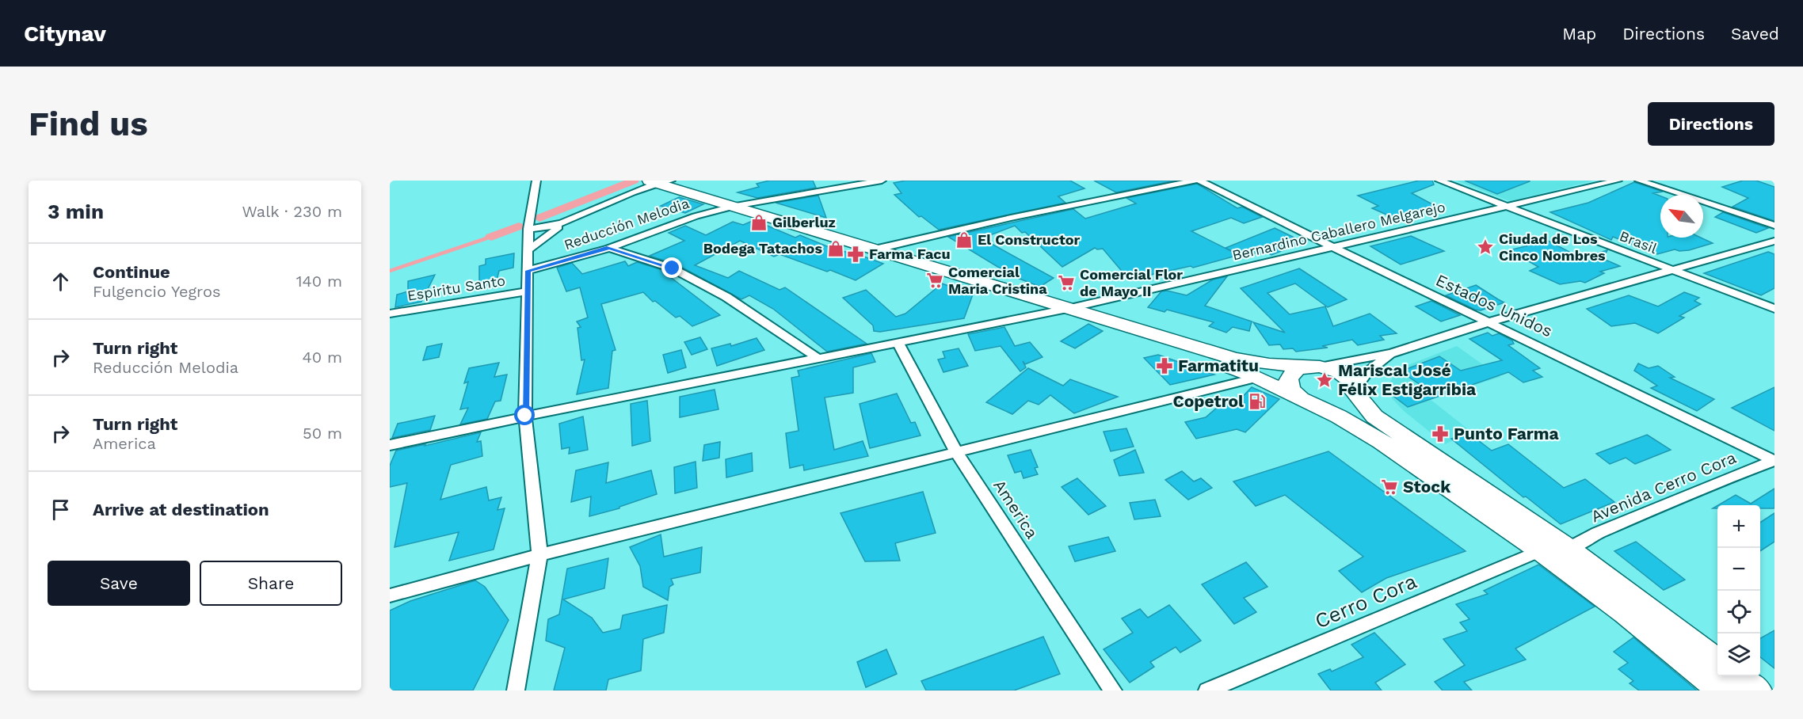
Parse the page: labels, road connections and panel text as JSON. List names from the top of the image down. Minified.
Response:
{"streets":{"street":["Reducción Melodia","Bernardino Caballero Melgarejo","Brasil","Espiritu Santo","Estados Unidos","Avenida Cerro Cora","America","Cerro Cora"]},"crossings":[["Bernardino Caballero Melgarejo","Brasil"],["Bernardino Caballero Melgarejo","Estados Unidos"],["Bernardino Caballero Melgarejo","America"],["Estados Unidos","Avenida Cerro Cora"]],"places":{"shop":["Gilberluz","El Constructor","Bodega Tatachos"],"place":["Ciudad de Los Cinco Nombres","Mariscal José Félix Estigarribia"],"pharmacy":["Farma Facu","Farmatitu","Punto Farma"],"supermarket":["Comercial Maria Cristina","Comercial Flor de Mayo II","Stock"],"fuel station":["Copetrol"]},"north":"top left","page":{"header":"Citynav","nav":["Map","Directions","Saved"],"buttons":["Directions",["Save","Share"]],"title":"Find us","heading":["3 min","Walk · 230 m"],"list":[["Continue","Fulgencio Yegros","140 m"],["Turn right","Reducción Melodia","40 m"],["Turn right","America","50 m"],"Arrive at destination"],"map_buttons":["+","−"]}}
